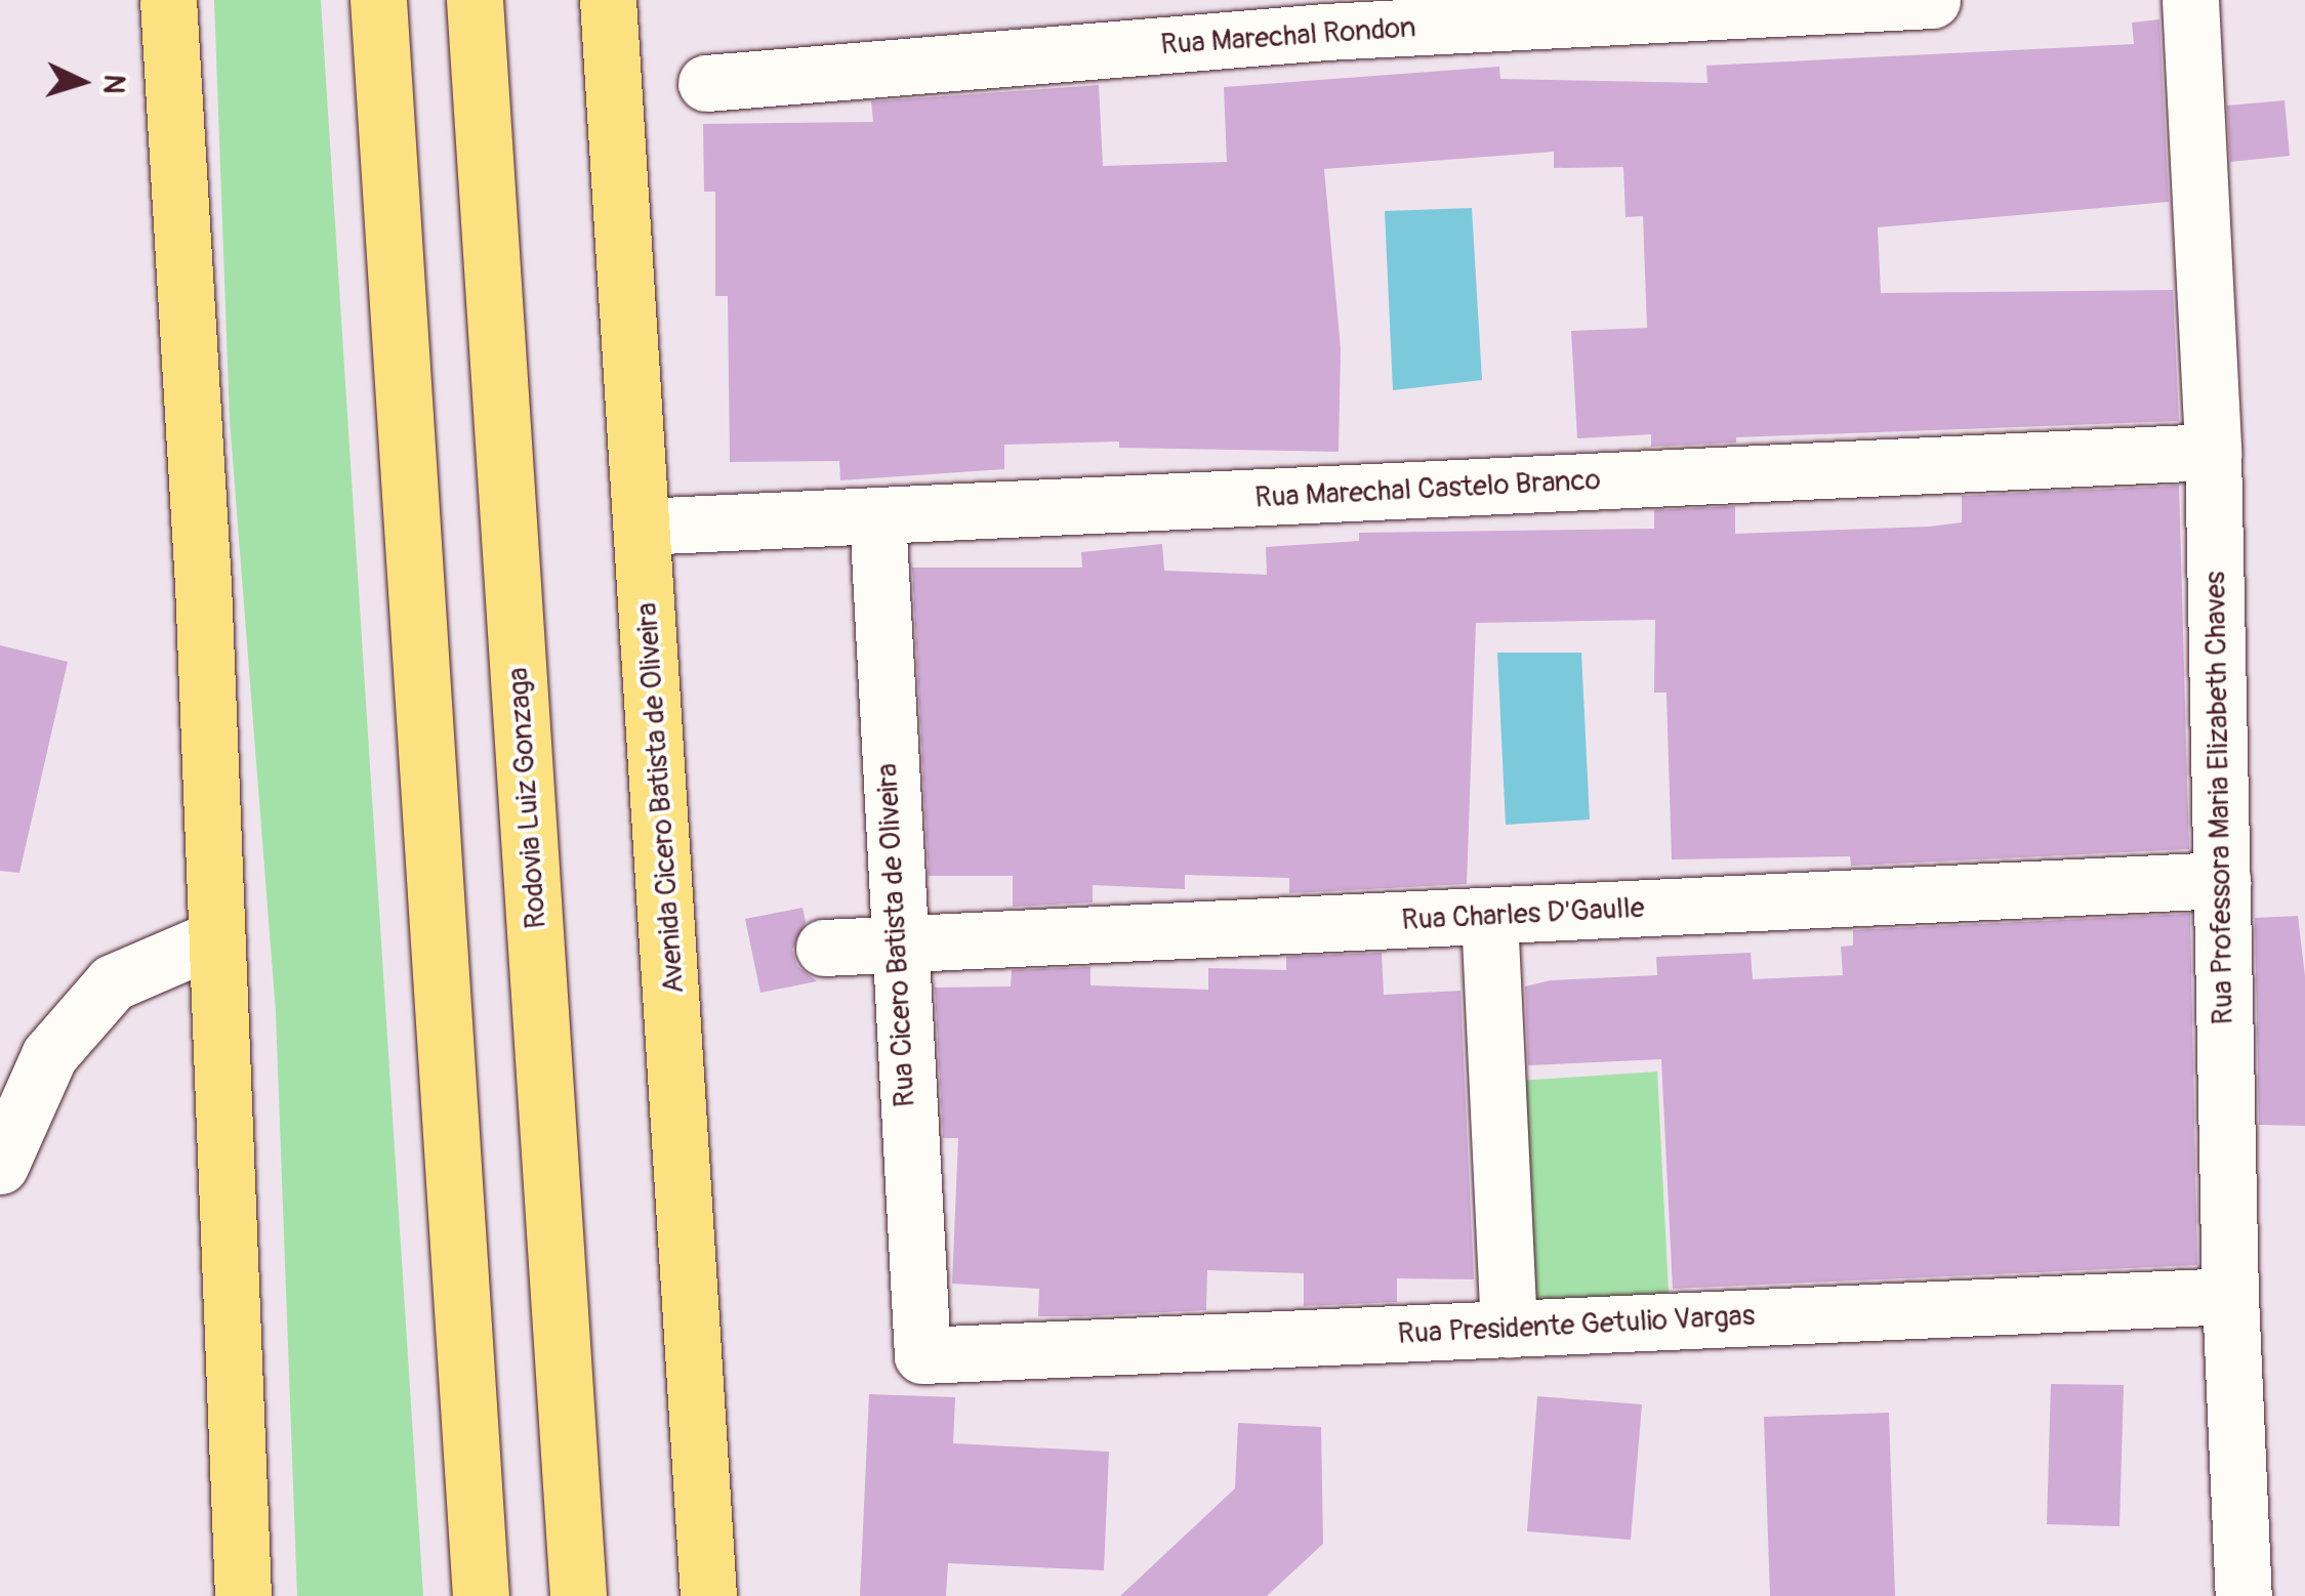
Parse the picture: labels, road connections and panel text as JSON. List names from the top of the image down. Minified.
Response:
{"streets":{"main road":["Rodovia Luiz Gonzaga","Avenida Cicero Batista de Oliveira"],"street":["Rua Marechal Rondon","Rua Marechal Castelo Branco","Rua Professora Maria Elizabeth Chaves","Rua Charles D'Gaulle","Rua Cicero Batista de Oliveira","Rua Presidente Getulio Vargas"]},"crossings":[["Rua Marechal Castelo Branco","Avenida Cicero Batista de Oliveira"],["Rua Marechal Castelo Branco","Rua Professora Maria Elizabeth Chaves"],["Rua Marechal Castelo Branco","Rua Cicero Batista de Oliveira"],["Rua Professora Maria Elizabeth Chaves","Rua Charles D'Gaulle"],["Rua Professora Maria Elizabeth Chaves","Rua Presidente Getulio Vargas"],["Rua Charles D'Gaulle","Rua Cicero Batista de Oliveira"],["Rua Cicero Batista de Oliveira","Rua Presidente Getulio Vargas"]],"north":"right"}
